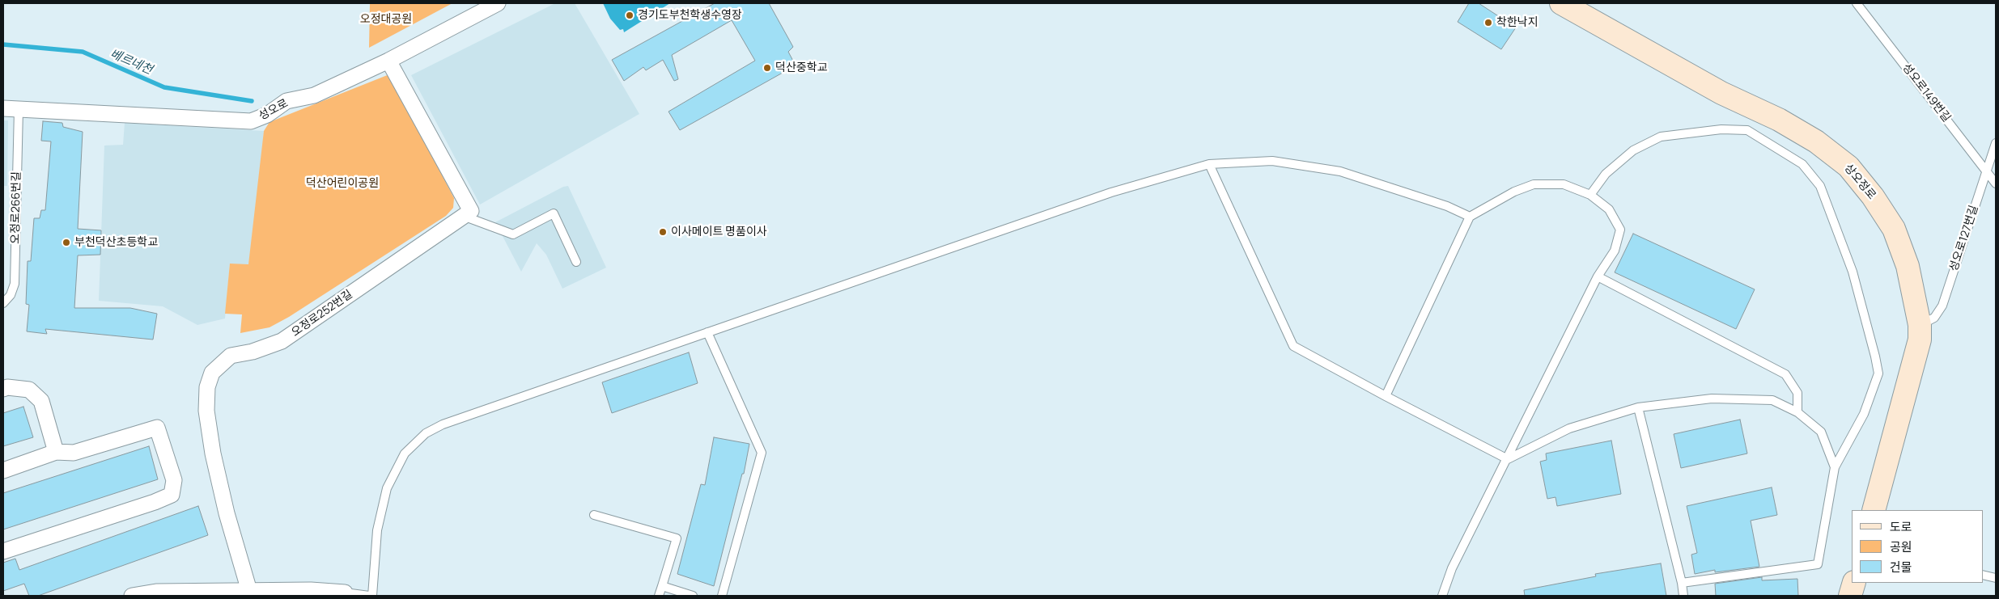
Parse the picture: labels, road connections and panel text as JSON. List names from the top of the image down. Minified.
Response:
{"streets":{"street":["성오로","상오정로","오정로252번길"],"lane":["성오로149번길","오정로266번길","성오로127번길"]},"crossings":[["성오로149번길","성오로127번길"],["성오로","오정로266번길"],["상오정로","성오로127번길"]],"water":["베르네천"],"parks":["오정대공원","덕산어린이공원"],"places":["경기도부천학생수영장","착한낙지","덕산중학교","이사메이트 명품이사","부천덕산초등학교"],"legend":["도로","공원","건물"]}
